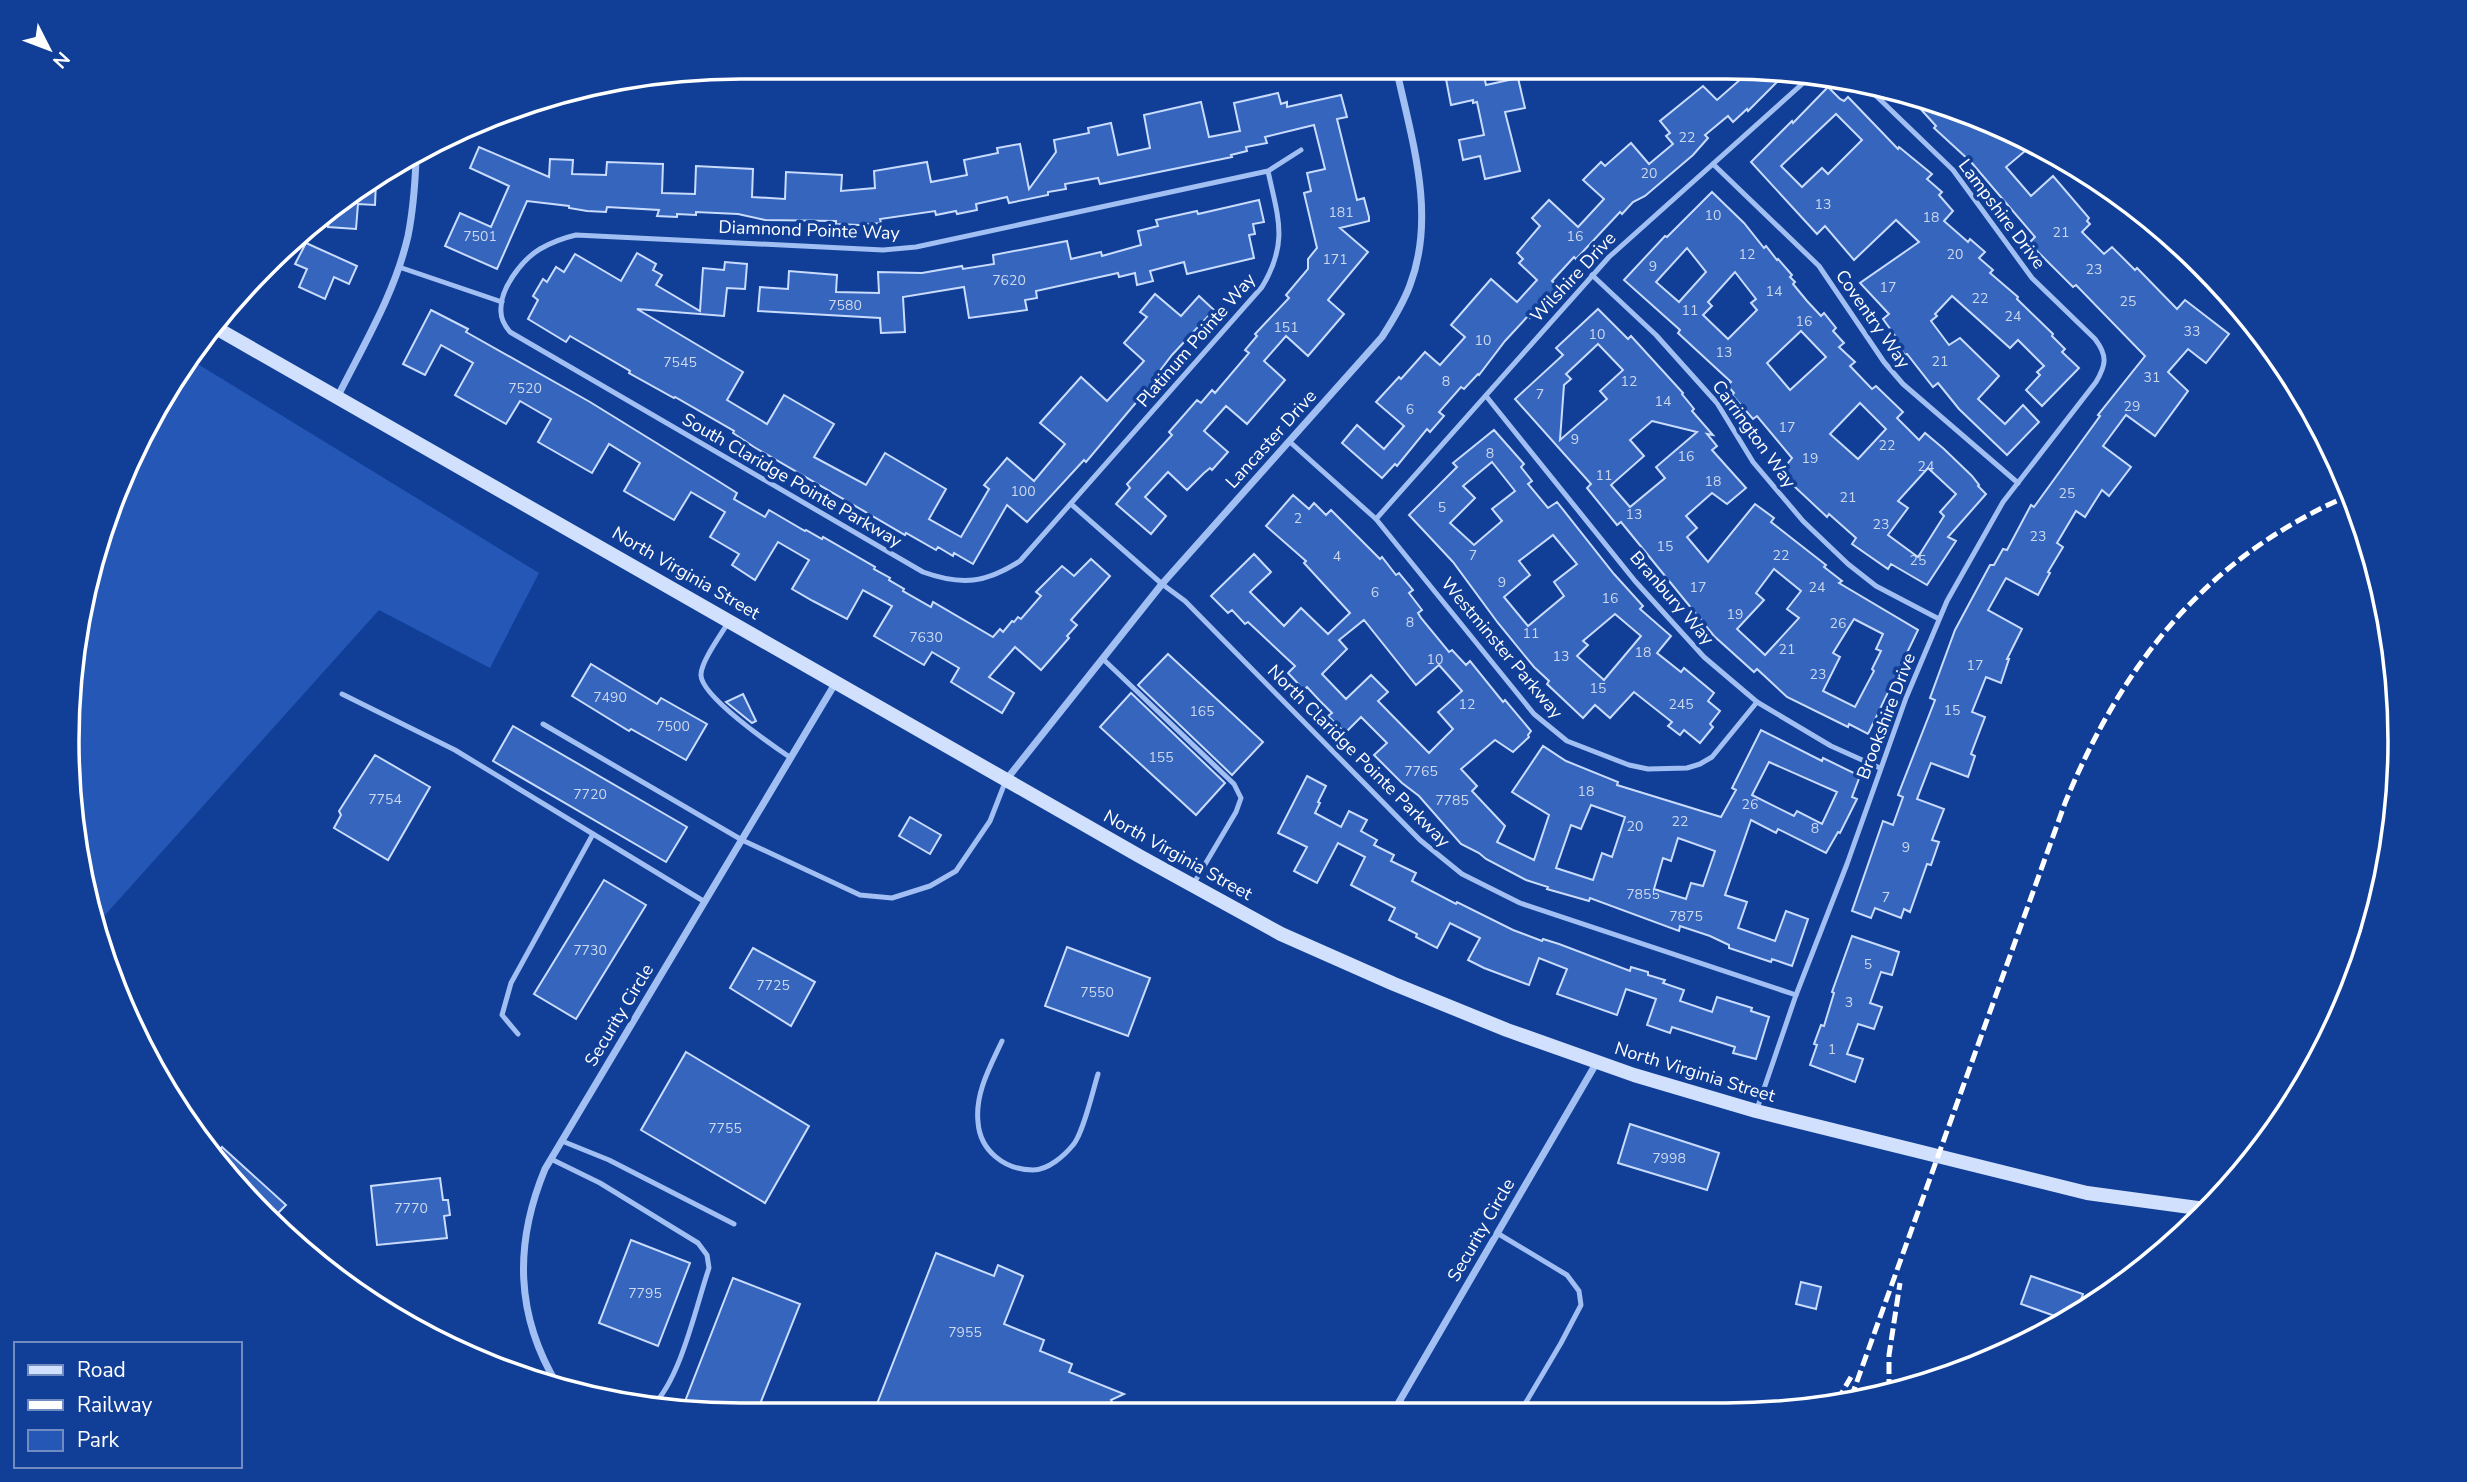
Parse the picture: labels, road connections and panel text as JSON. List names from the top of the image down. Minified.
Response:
{"streets":{"main road":["North Virginia Street"],"street":["Lancaster Drive","Security Circle"],"lane":["Lampshire Drive","Diamnond Pointe Way","Wilshire Drive","Coventry Way","Platinum Pointe Way","Carrington Way","South Claridge Pointe Parkway","Branbury Way","Westminster Parkway","Brookshire Drive","North Claridge Pointe Parkway"]},"crossings":[["Lampshire Drive","Brookshire Drive"],["Diamnond Pointe Way","Platinum Pointe Way"],["Diamnond Pointe Way","South Claridge Pointe Parkway"],["Wilshire Drive","Coventry Way"],["Wilshire Drive","Carrington Way"],["Wilshire Drive","Branbury Way"],["Wilshire Drive","Westminster Parkway"],["Coventry Way","Brookshire Drive"],["Platinum Pointe Way","South Claridge Pointe Parkway"],["Carrington Way","Brookshire Drive"],["Lancaster Drive","North Virginia Street"],["Lancaster Drive","Westminster Parkway"],["Lancaster Drive","North Claridge Pointe Parkway"],["North Virginia Street","Brookshire Drive"],["North Virginia Street","Security Circle"],["Branbury Way","Westminster Parkway"],["Branbury Way","Brookshire Drive"],["Brookshire Drive","North Claridge Pointe Parkway"]],"house_numbers":["22","20","13","181","10","18","21","7501","16","12","20","171","9","23","7620","17","14","22","25","7580","11","24","16","151","33","10","10","13","21","7545","31","8","12","7520","7","14","29","6","17","9","22","8","16","19","24","11","18","100","25","21","5","13","2","23","23","15","7","22","4","25","9","17","24","6","16","19","8","26","11","7630","21","18","13","10","17","23","15","7490","12","245","15","165","7500","155","7765","18","7720","7754","7785","26","22","20","8","9","7855","7","7875","7730","5","7725","7550","3","1","7755","7998","7770","7795","7955"],"legend":["Road","Railway","Park"],"north":"bottom right"}
